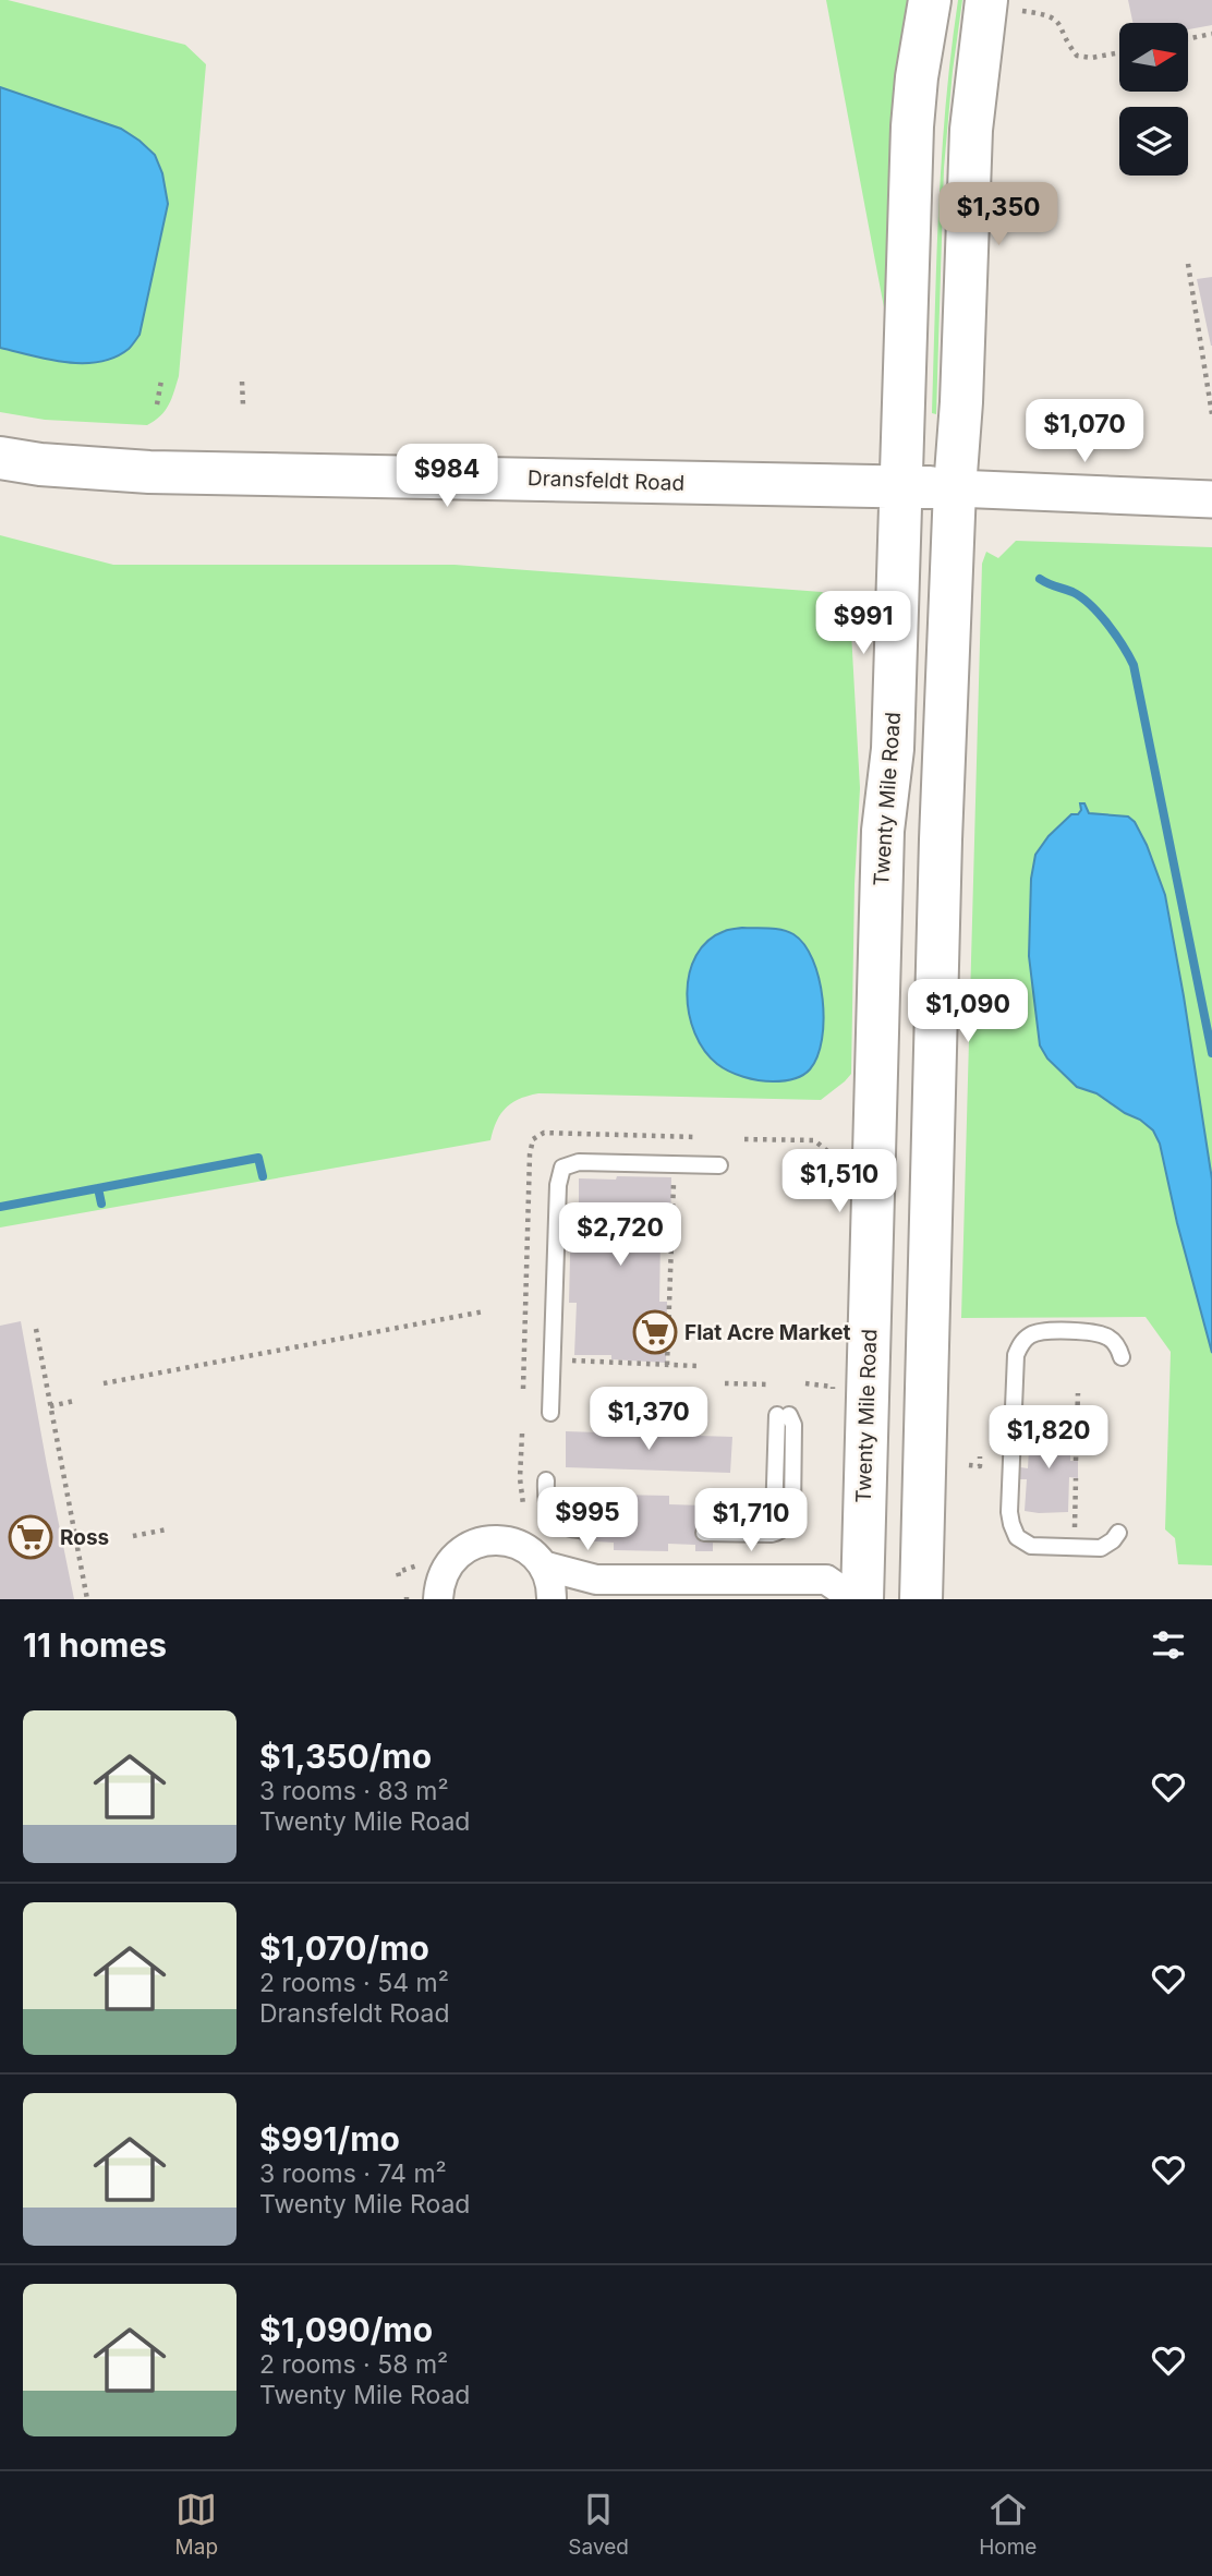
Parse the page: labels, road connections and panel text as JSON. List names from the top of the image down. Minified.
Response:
{"streets":{"main road":["Dransfeldt Road","Twenty Mile Road"]},"crossings":[["Dransfeldt Road","Twenty Mile Road"]],"places":{"supermarket":["Flat Acre Market","Ross"]},"north":"right","page":{"price":["$1,350","$1,070","$984","$991","$1,090","$1,510","$2,720","$1,370","$1,820","$995","$1,710"],"heading":"11 homes","list":[{"name":"$1,350/mo","note":"3 rooms · 83 m² · Twenty Mile Road"},{"name":"$1,070/mo","note":"2 rooms · 54 m² · Dransfeldt Road"},{"name":"$991/mo","note":"3 rooms · 74 m² · Twenty Mile Road"},{"name":"$1,090/mo","note":"2 rooms · 58 m² · Twenty Mile Road"}],"tabs":["Map","Saved","Home"]}}
